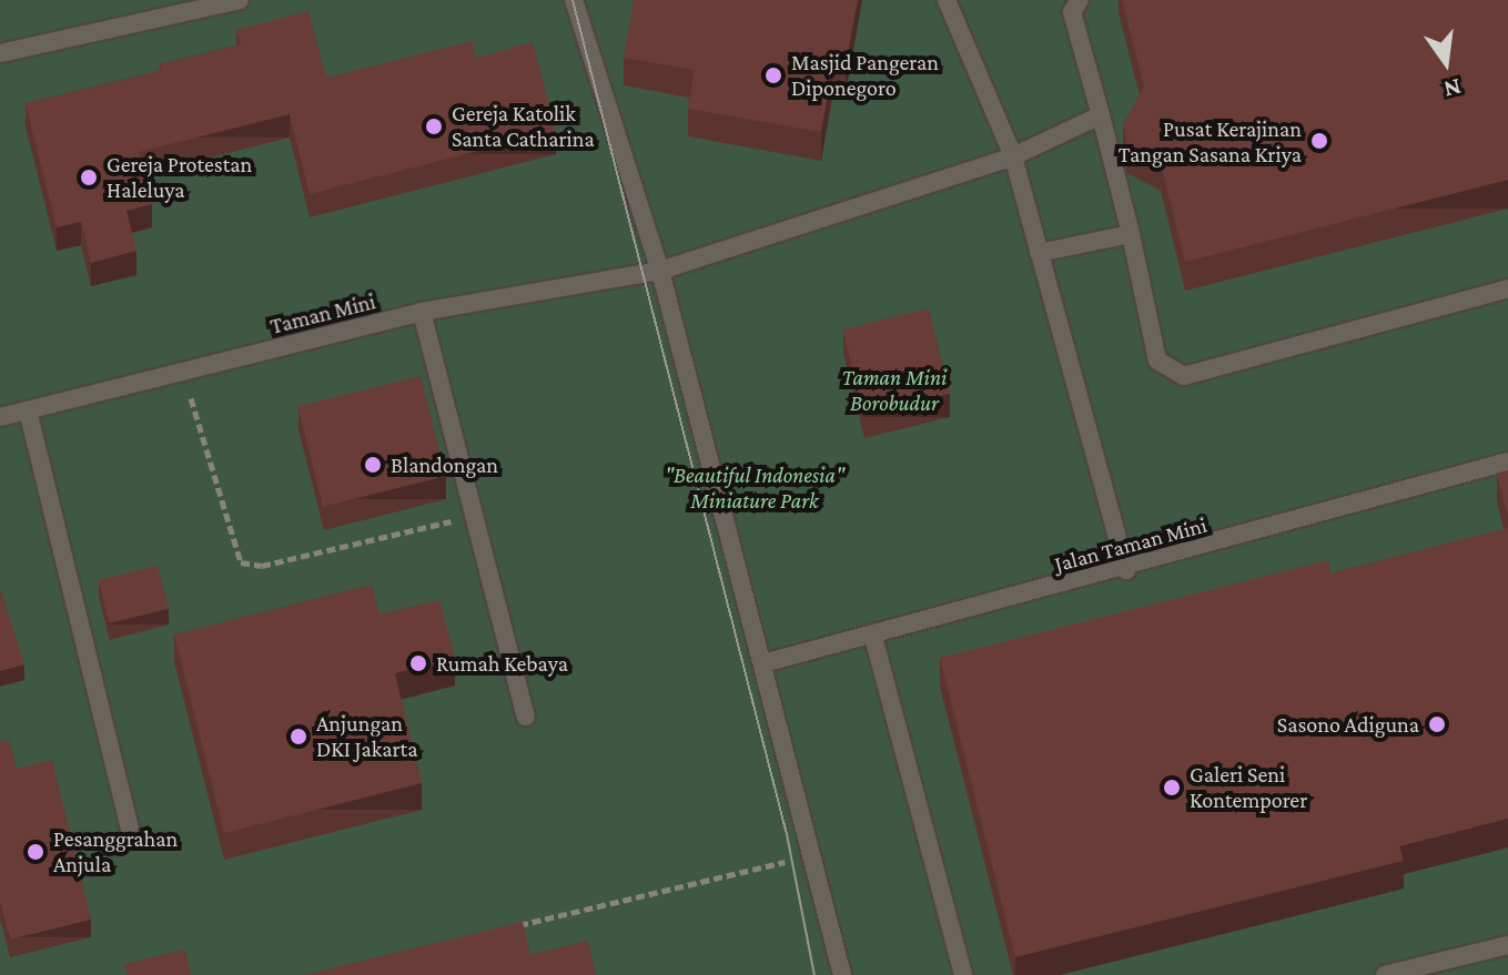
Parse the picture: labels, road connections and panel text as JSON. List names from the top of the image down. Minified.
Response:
{"streets":{"lane":["Taman Mini","Jalan Taman Mini"]},"parks":["Taman Mini Borobudur","\"Beautiful Indonesia\" Miniature Park"],"places":["Masjid Pangeran Diponegoro","Gereja Katolik Santa Catharina","Pusat Kerajinan Tangan Sasana Kriya","Gereja Protestan Haleluya","Blandongan","Rumah Kebaya","Sasono Adiguna","Anjungan DKI Jakarta","Galeri Seni Kontemporer","Pesanggrahan Anjula"],"north":"bottom"}
